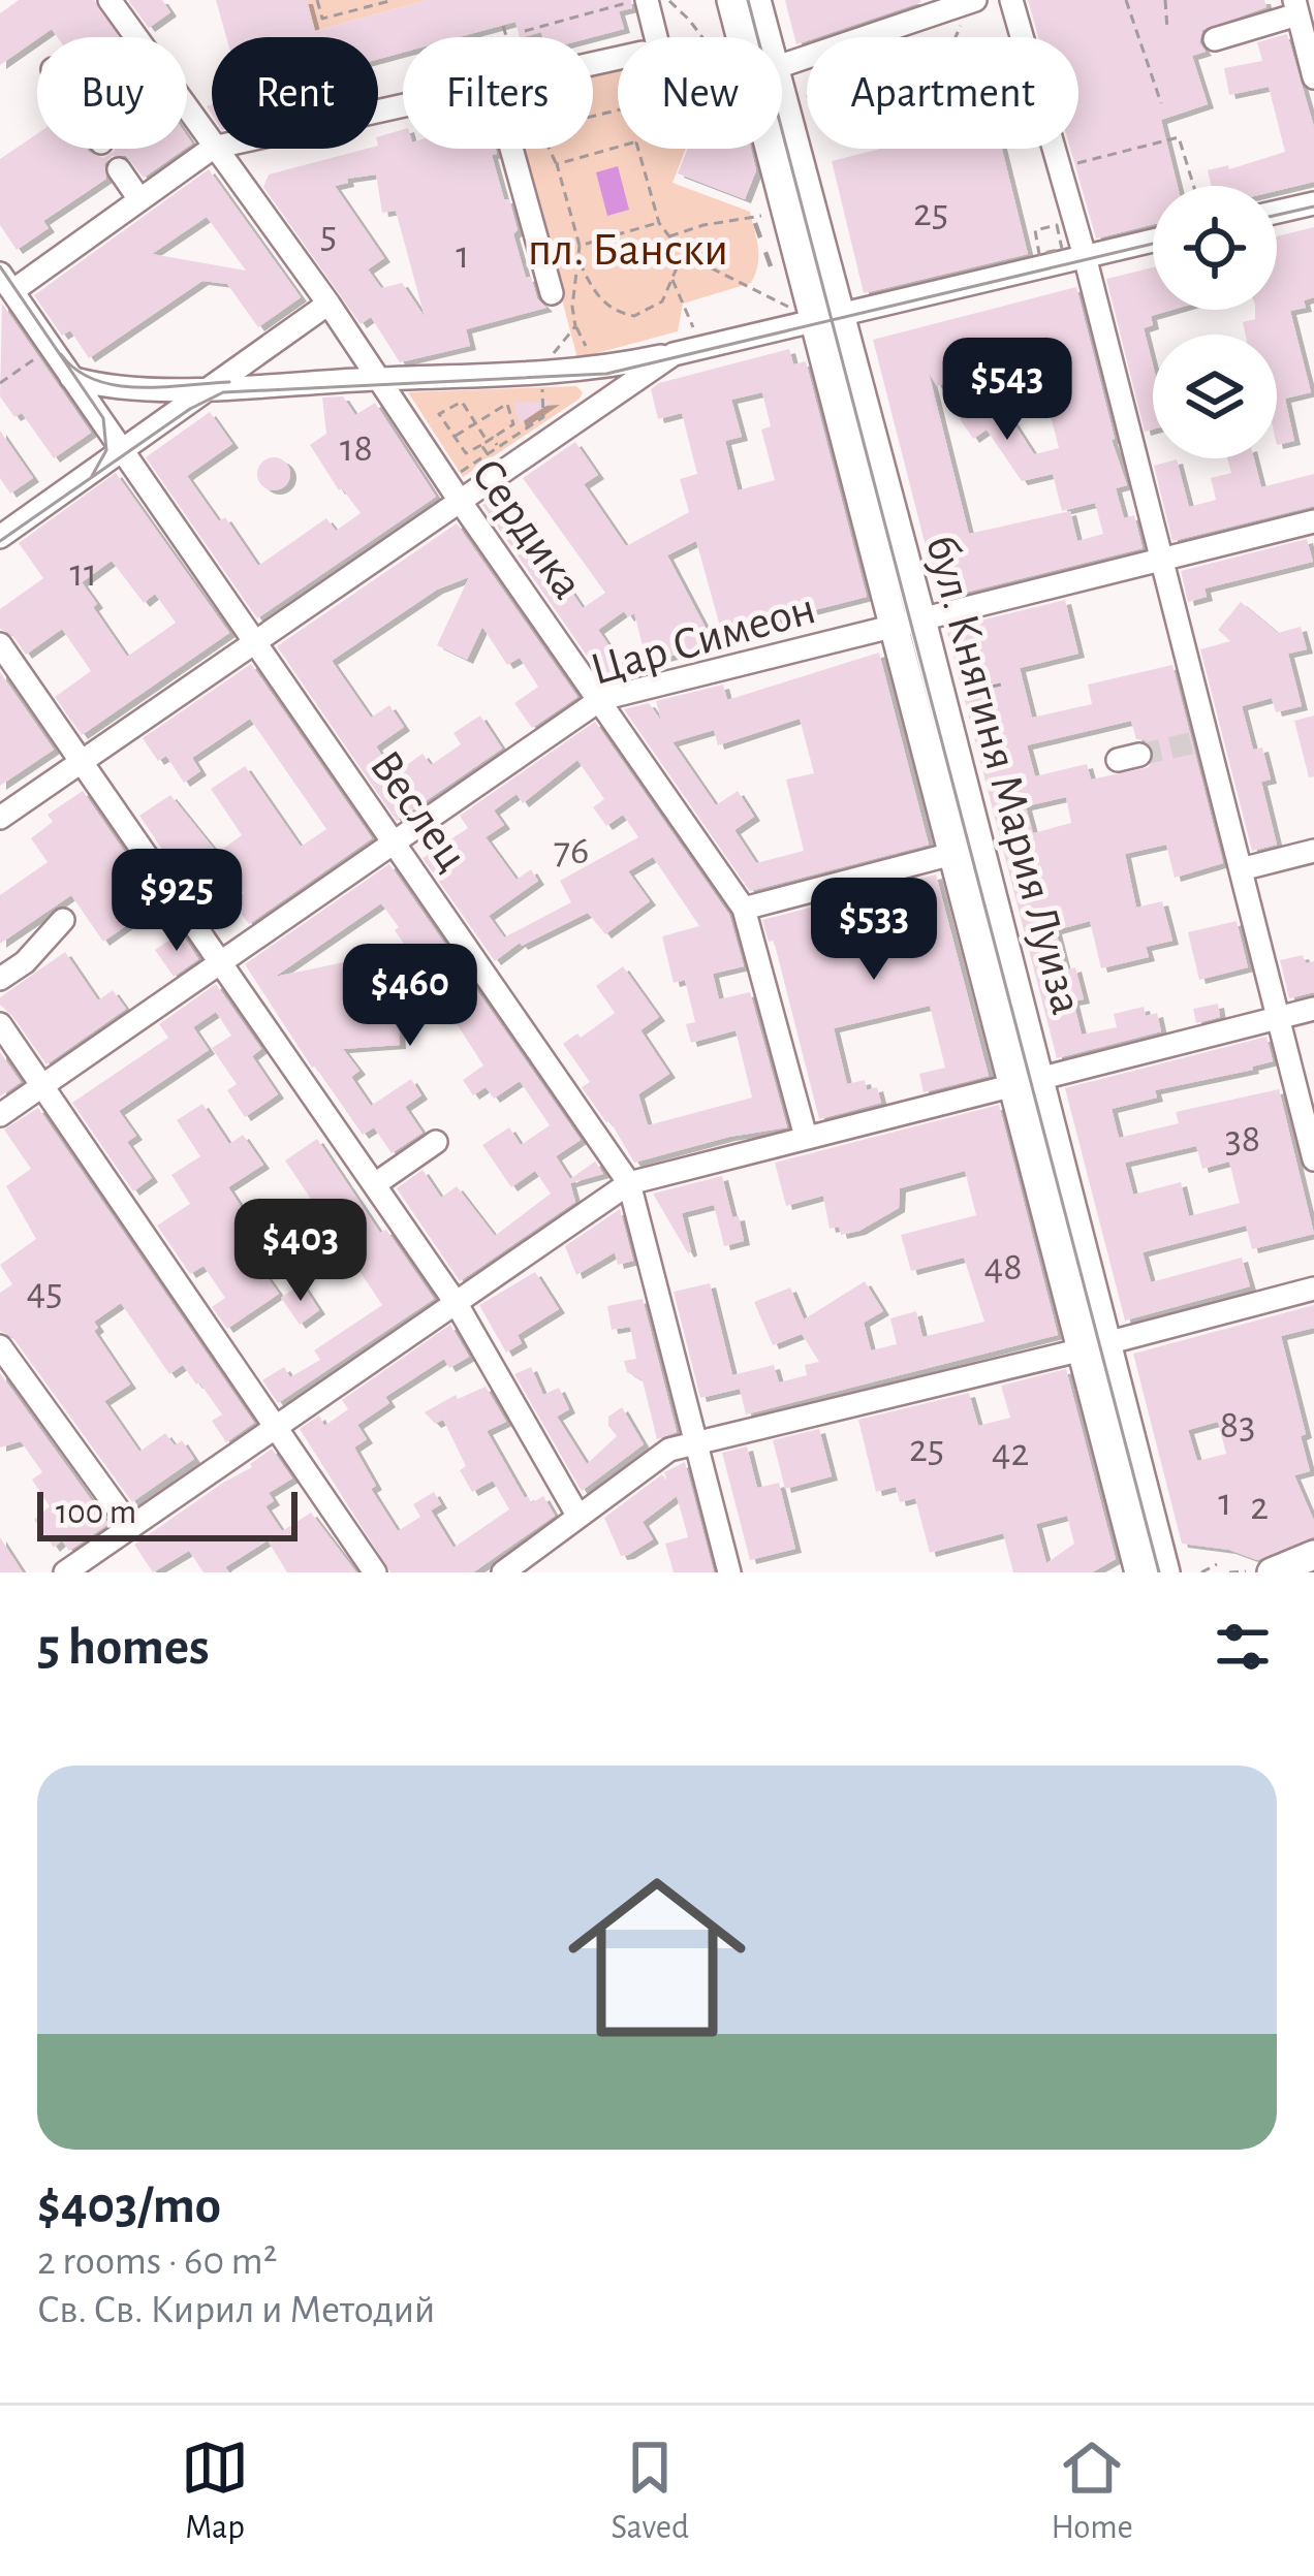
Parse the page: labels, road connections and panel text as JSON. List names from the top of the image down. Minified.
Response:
{"streets":{"main road":["бул. Княгиня Мария Луиза"],"street":["Сердика","Цар Симеон","Веслец"]},"crossings":[["Сердика","Цар Симеон"],["Цар Симеон","бул. Княгиня Мария Луиза"],["Цар Симеон","Веслец"]],"parks":["пл. Бански"],"house_numbers":["25","5","1","18","11","76","38","48","45","83","25","42","1","2"],"scale_bar":"100 m","page":{"chip":["Buy","Rent","Filters","New","Apartment"],"price":["$543","$925","$533","$460","$403"],"scale":"100 m","heading":"5 homes","list":[{"name":"$403/mo","note":"2 rooms · 60 m² · Св. Св. Кирил и Методий"}],"tabs":["Map","Saved","Home"]}}
